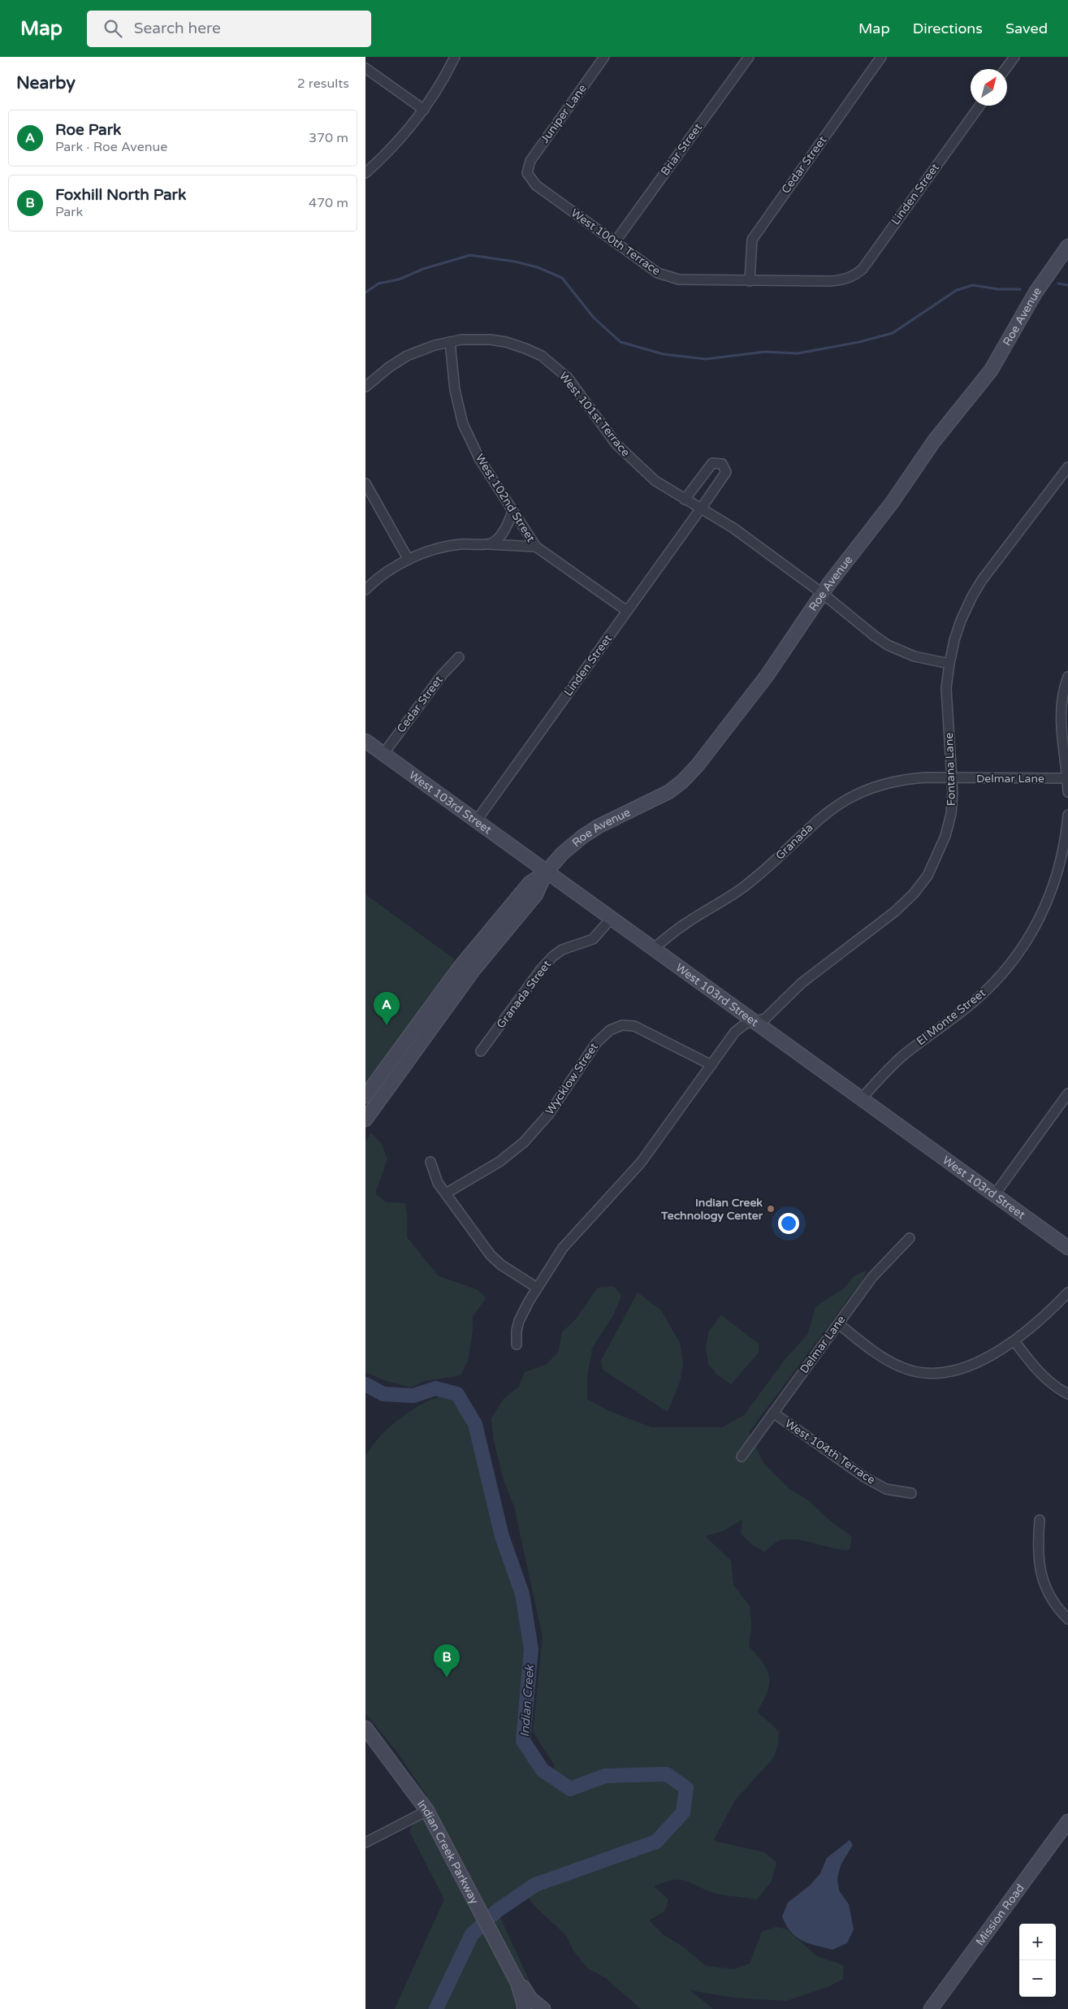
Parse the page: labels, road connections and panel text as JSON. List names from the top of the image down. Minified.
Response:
{"streets":{"main road":["Roe Avenue","West 103rd Street","Indian Creek Parkway","Mission Road"],"street":["Juniper Lane","Briar Street","Cedar Street","Linden Street","West 100th Terrace","West 101st Terrace","West 102nd Street","Fontana Lane","Delmar Lane","Granada","Granada Street","El Monte Street","Wycklow Street","West 104th Terrace"]},"crossings":[["Juniper Lane","West 100th Terrace"],["Briar Street","West 100th Terrace"],["Cedar Street","West 100th Terrace"],["Cedar Street","West 103rd Street"],["Linden Street","West 100th Terrace"],["Linden Street","West 101st Terrace"],["Linden Street","West 102nd Street"],["Linden Street","West 103rd Street"],["Roe Avenue","West 101st Terrace"],["Roe Avenue","West 103rd Street"],["West 101st Terrace","West 102nd Street"],["West 101st Terrace","Fontana Lane"],["Fontana Lane","Delmar Lane"],["Fontana Lane","West 103rd Street"],["Fontana Lane","Granada"],["Delmar Lane","Granada"],["Delmar Lane","West 104th Terrace"],["West 103rd Street","Granada"],["West 103rd Street","Granada Street"],["West 103rd Street","El Monte Street"]],"water":["Indian Creek"],"places":["Indian Creek Technology Center"],"north":"top right","page":{"header":"Map","search":"Search here","nav":["Map","Directions","Saved"],"heading":["Nearby","2 results"],"list":[{"mark":"A","name":"Roe Park","note":"Park · Roe Avenue","value":"370 m"},{"mark":"B","name":"Foxhill North Park","note":"Park","value":"470 m"}],"pins":["A","B"],"map_buttons":["+","−"]}}
